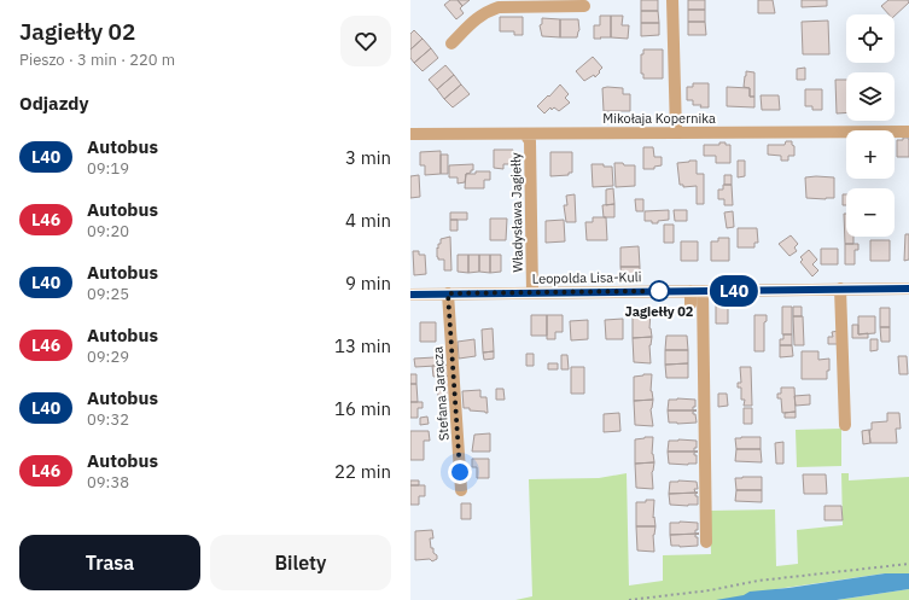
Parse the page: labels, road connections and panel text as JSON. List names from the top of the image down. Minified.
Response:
{"streets":{"street":["Mikołaja Kopernika","Władysława Jagiełły","Leopolda Lisa-Kuli","Stefana Jaracza"]},"crossings":[["Mikołaja Kopernika","Władysława Jagiełły"],["Władysława Jagiełły","Leopolda Lisa-Kuli"],["Leopolda Lisa-Kuli","Stefana Jaracza"]],"places":["Jagiełły 02"],"lines":["bus line L40"],"page":{"heading":[["Jagiełły 02","Pieszo · 3 min · 220 m"],"Odjazdy"],"on_map":"L40","map_buttons":["+","−"],"list":[{"mark":"L40","name":"Autobus","note":"09:19","value":"3 min"},{"mark":"L46","name":"Autobus","note":"09:20","value":"4 min"},{"mark":"L40","name":"Autobus","note":"09:25","value":"9 min"},{"mark":"L46","name":"Autobus","note":"09:29","value":"13 min"},{"mark":"L40","name":"Autobus","note":"09:32","value":"16 min"},{"mark":"L46","name":"Autobus","note":"09:38","value":"22 min"}],"buttons":["Trasa","Bilety"]}}
